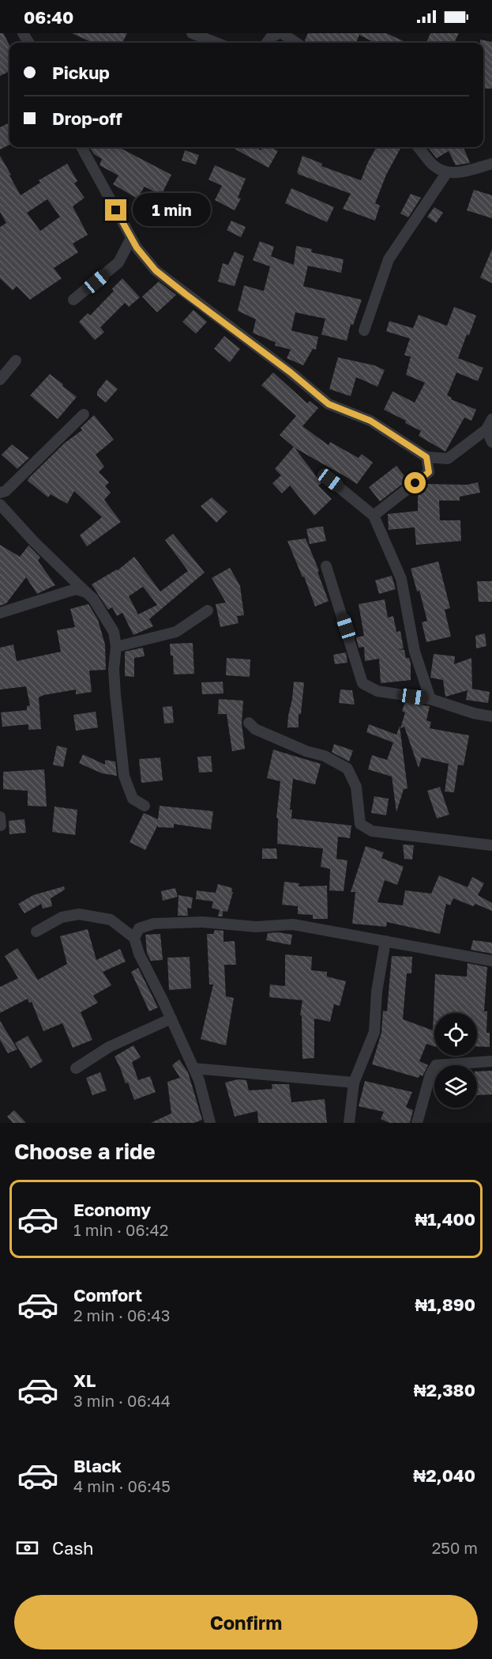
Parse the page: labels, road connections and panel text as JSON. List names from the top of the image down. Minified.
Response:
{"page":{"status":"06:40","banner":["Pickup","Drop-off"],"bubble":"1 min","heading":"Choose a ride","list":[{"name":"Economy","note":"1 min · 06:42","value":"₦1,400"},{"name":"Comfort","note":"2 min · 06:43","value":"₦1,890"},{"name":"XL","note":"3 min · 06:44","value":"₦2,380"},{"name":"Black","note":"4 min · 06:45","value":"₦2,040"}],"pay":["Cash","250 m"],"buttons":"Confirm"}}
